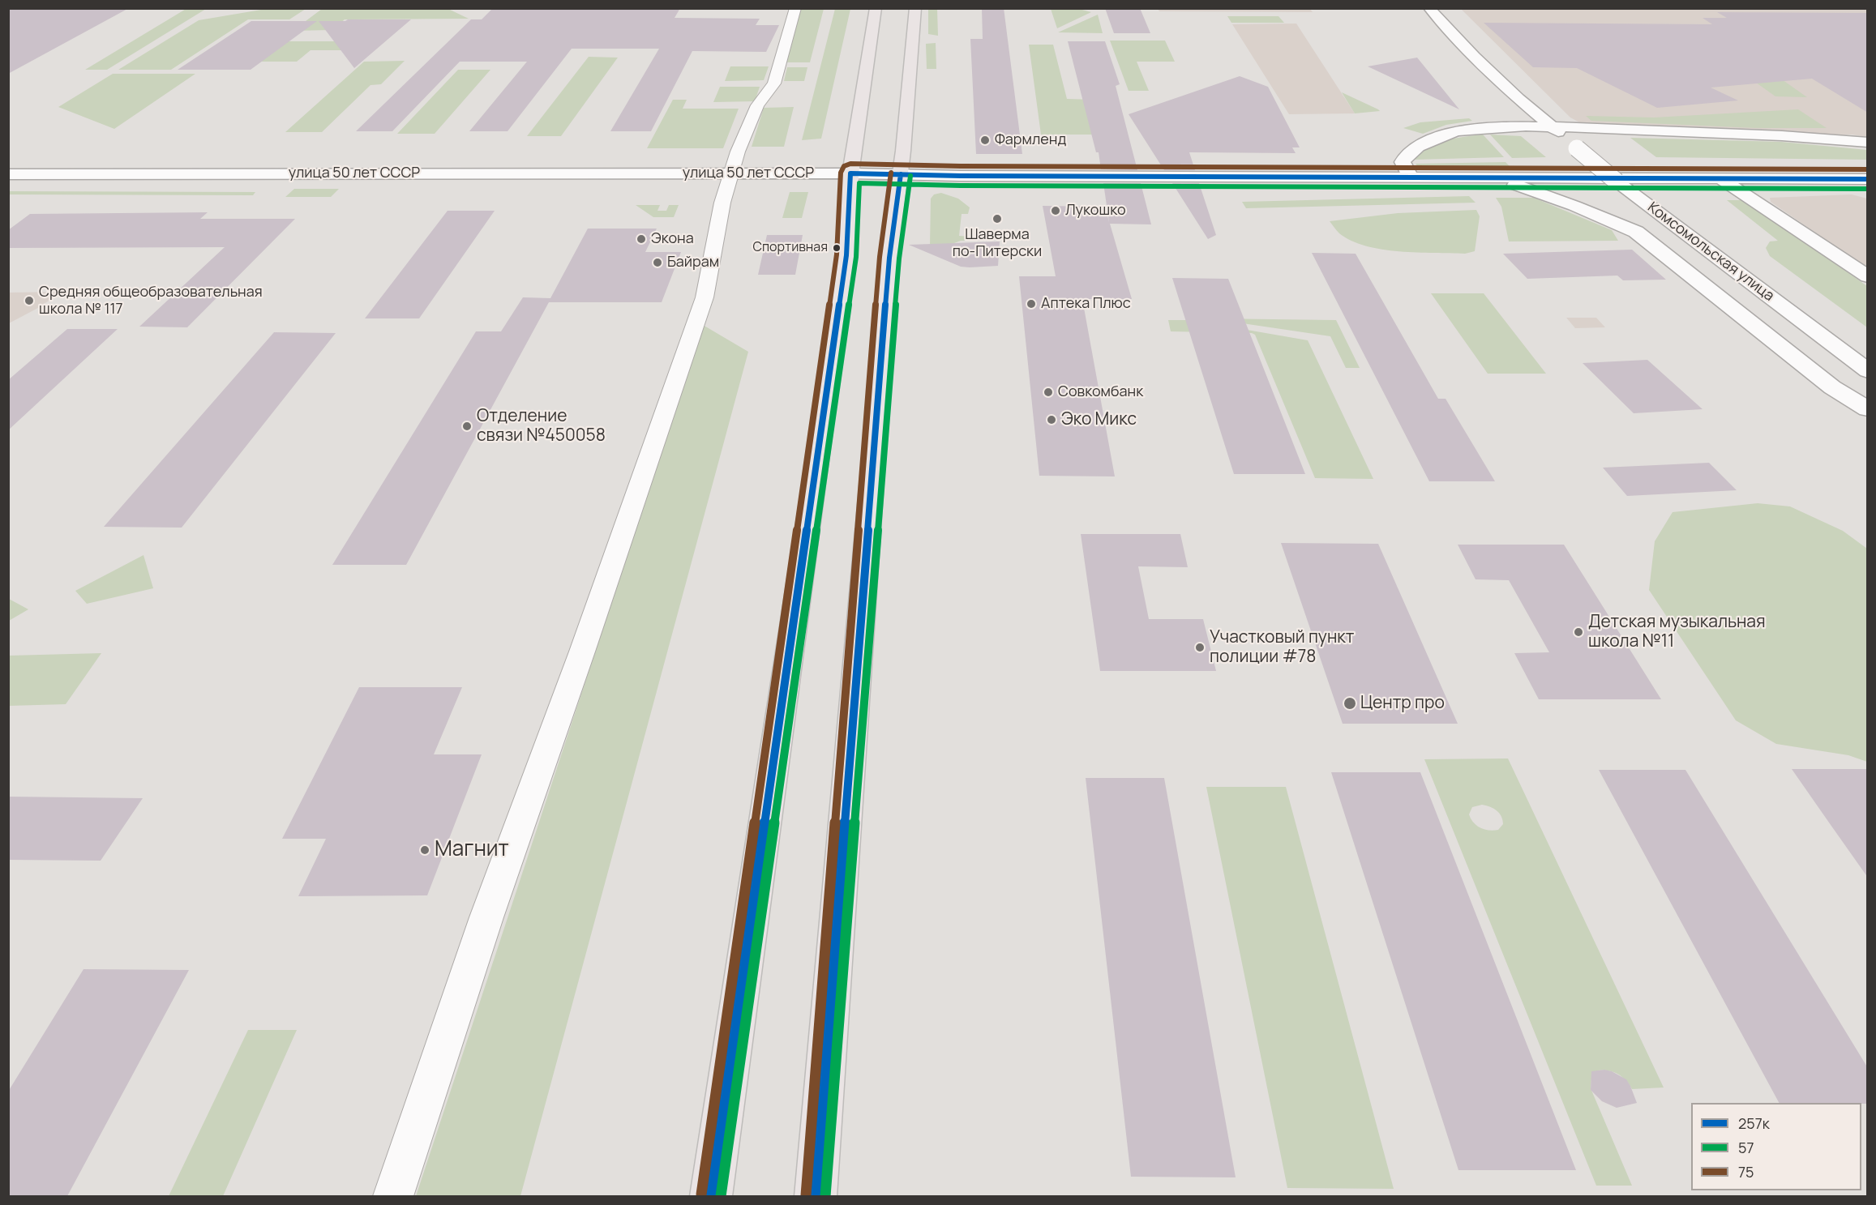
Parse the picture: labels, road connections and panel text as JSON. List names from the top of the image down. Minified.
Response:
{"streets":{"main road":["улица 50 лет СССР","Комсомольская улица"]},"places":["Фармленд","Лукошко","Шаверма по-Питерски","Экона","Спортивная","Байрам","Средняя общеобразовательная школа № 117","Аптека Плюс","Совкомбанк","Эко Микс","Отделение связи №450058","Детская музыкальная школа №11","Участковый пункт полиции #78","Центр про","Магнит"],"lines":["transit line 75","transit line 257к","transit line 57"],"legend":["257к","57","75"]}
